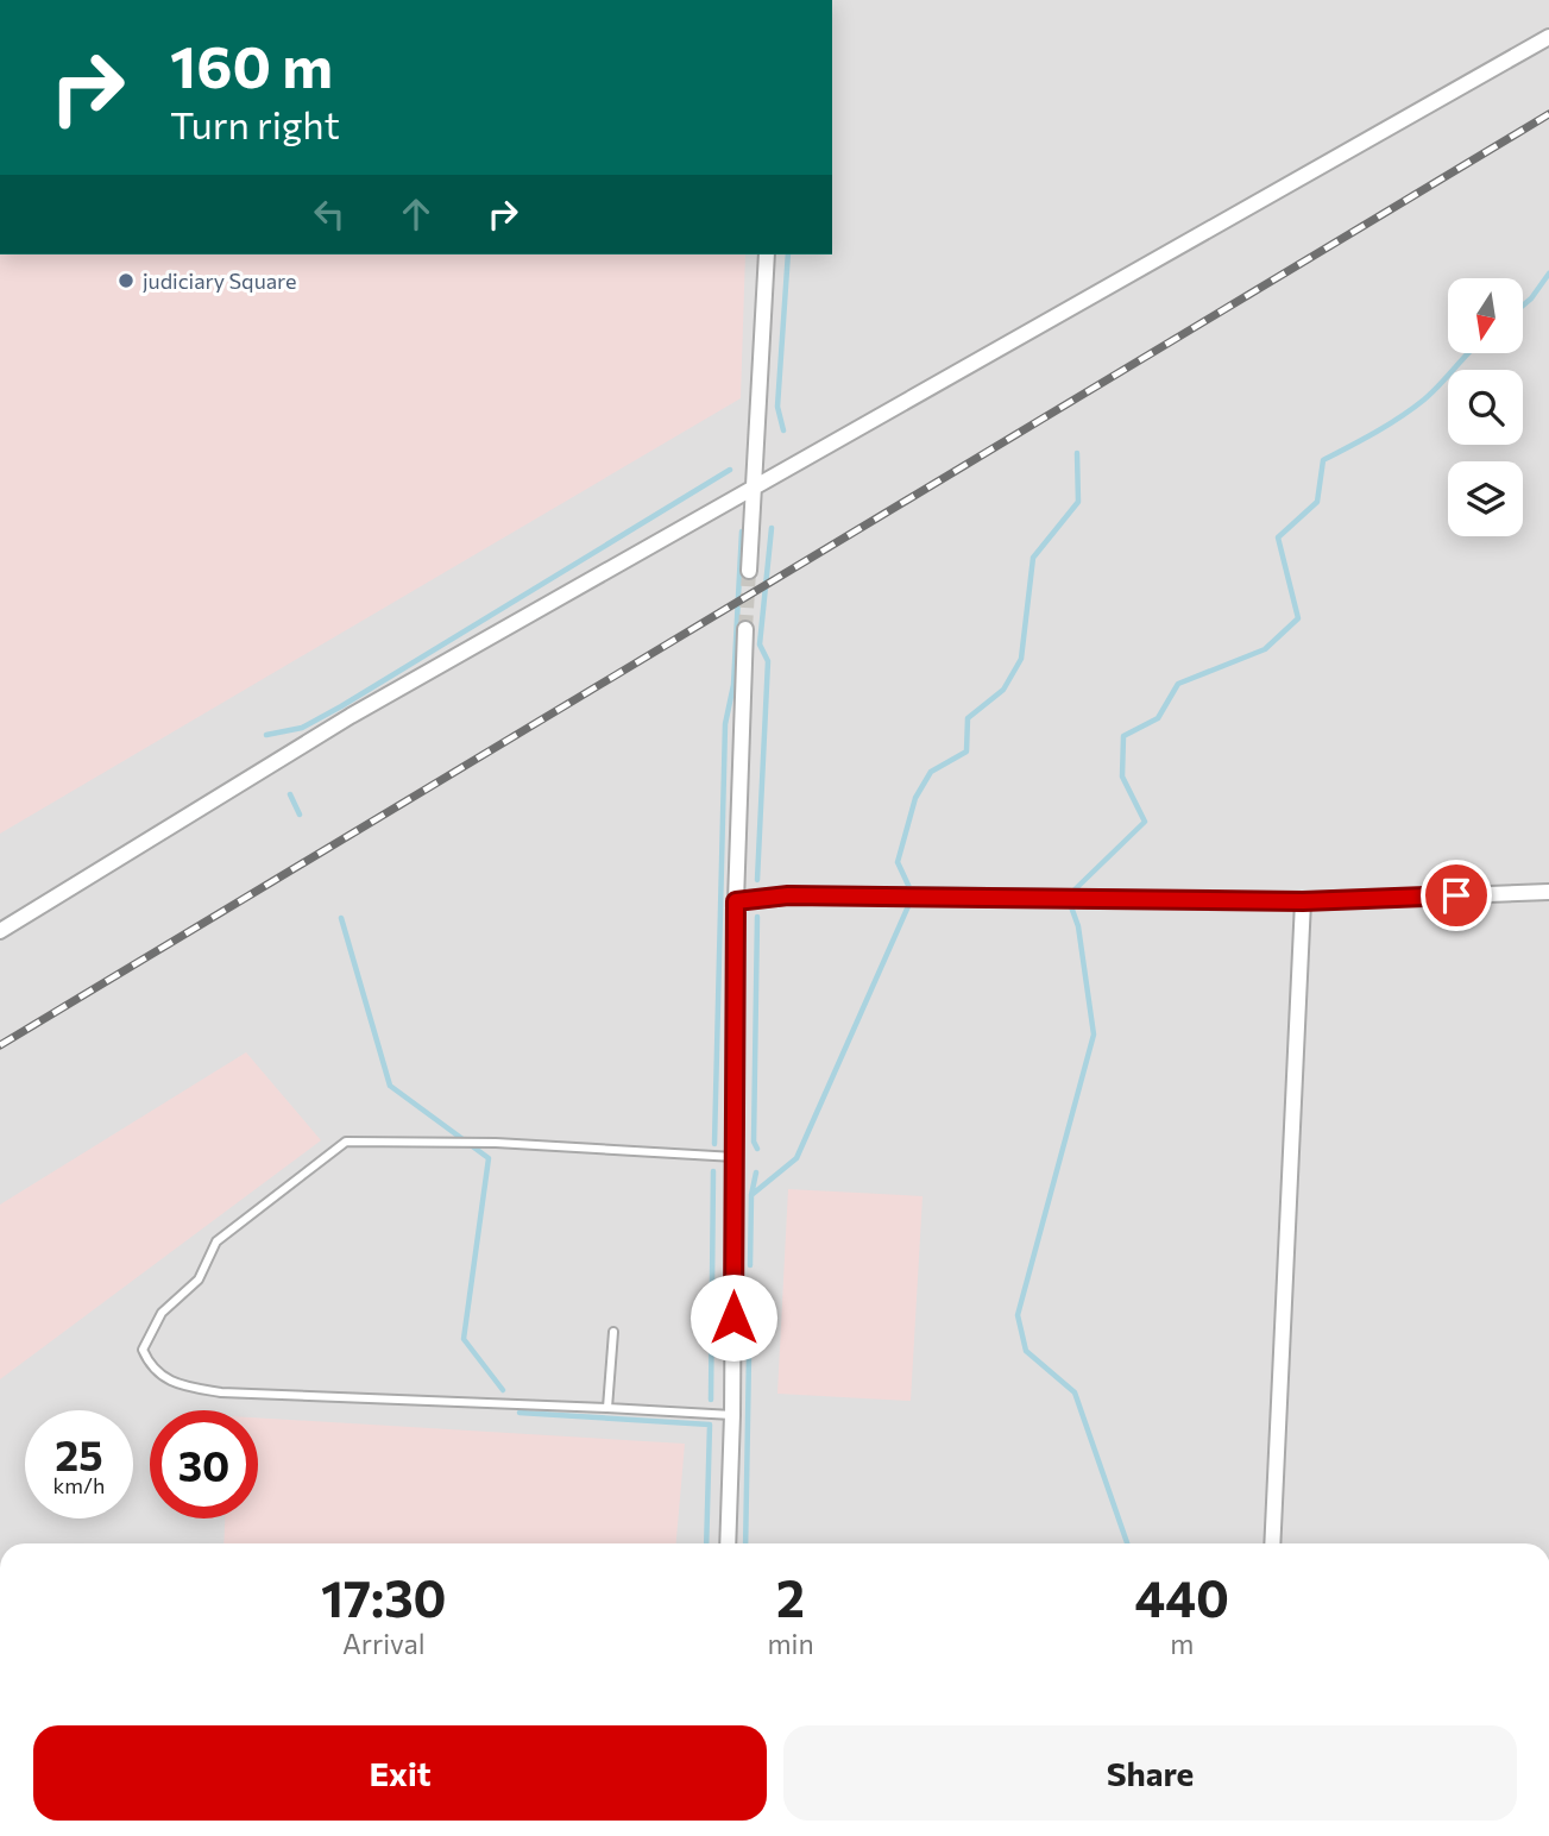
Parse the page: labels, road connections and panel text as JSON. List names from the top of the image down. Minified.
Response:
{"places":["judiciary Square"],"north":"bottom","page":{"turn":["160 m","Turn right"],"speed":"25 km/h","limit":"30","eta":["17:30","Arrival","2","min","440","m"],"buttons":["Exit","Share"]}}
